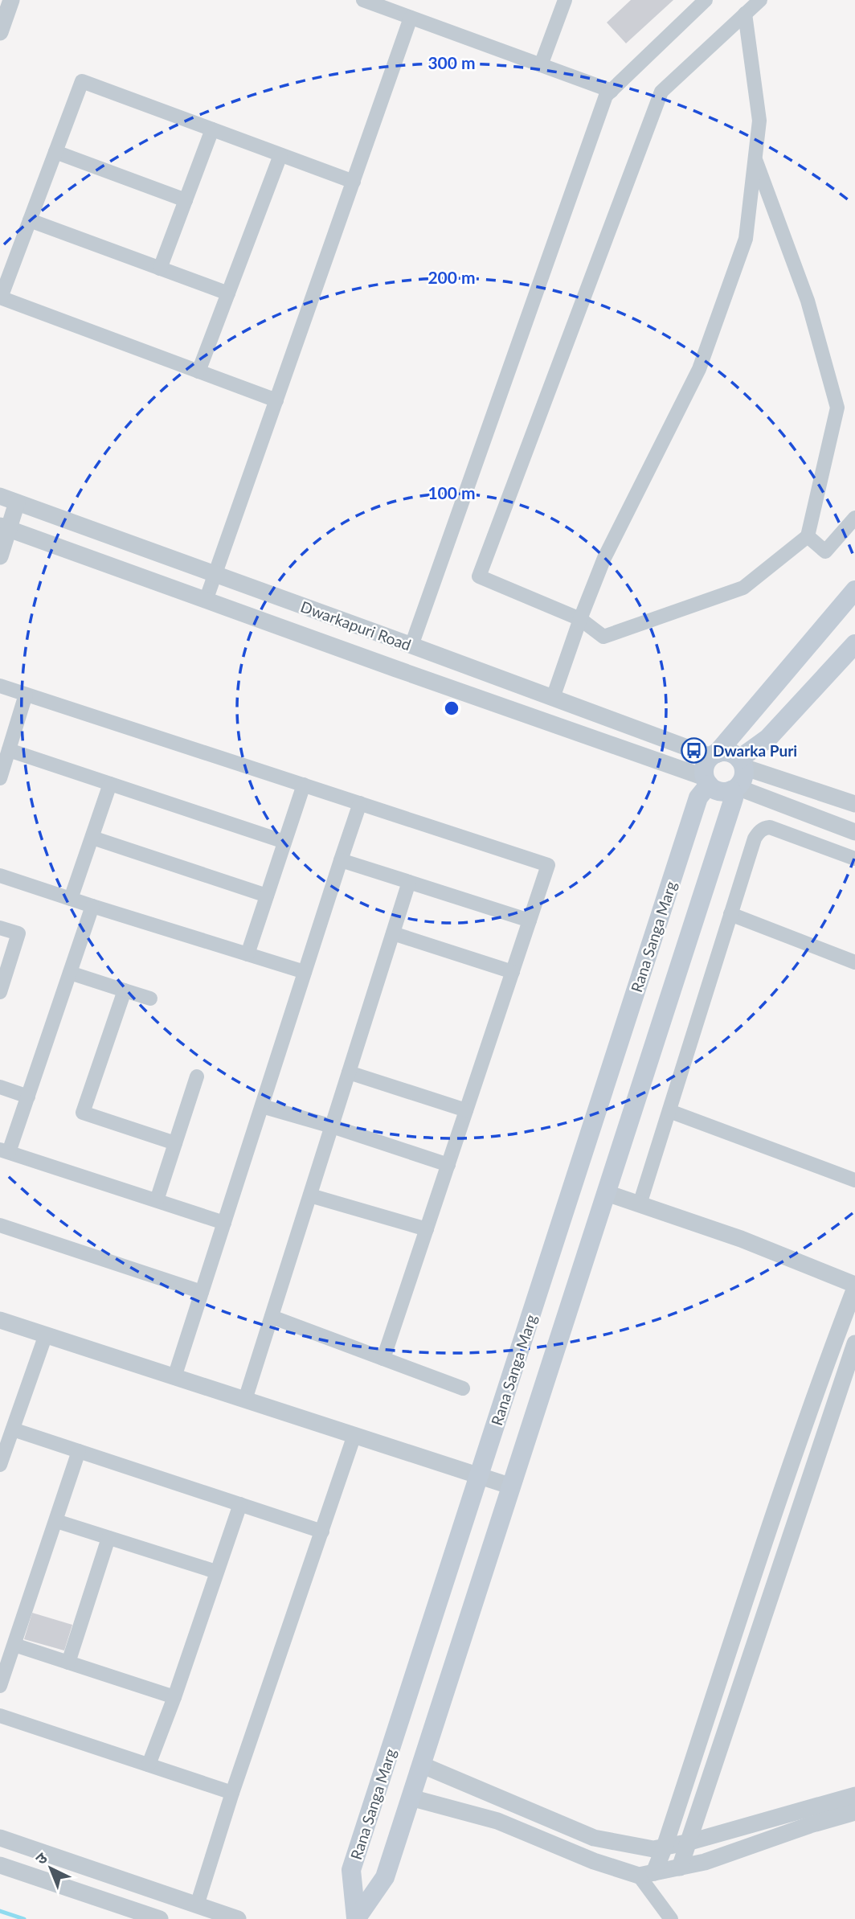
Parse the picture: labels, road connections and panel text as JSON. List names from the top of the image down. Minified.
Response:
{"streets":{"main road":["Rana Sanga Marg"],"street":["Dwarkapuri Road"]},"crossings":[["Dwarkapuri Road","Rana Sanga Marg"]],"places":{"bus stop":["Dwarka Puri"]},"north":"top left","rings":["300 m","200 m","100 m"]}
